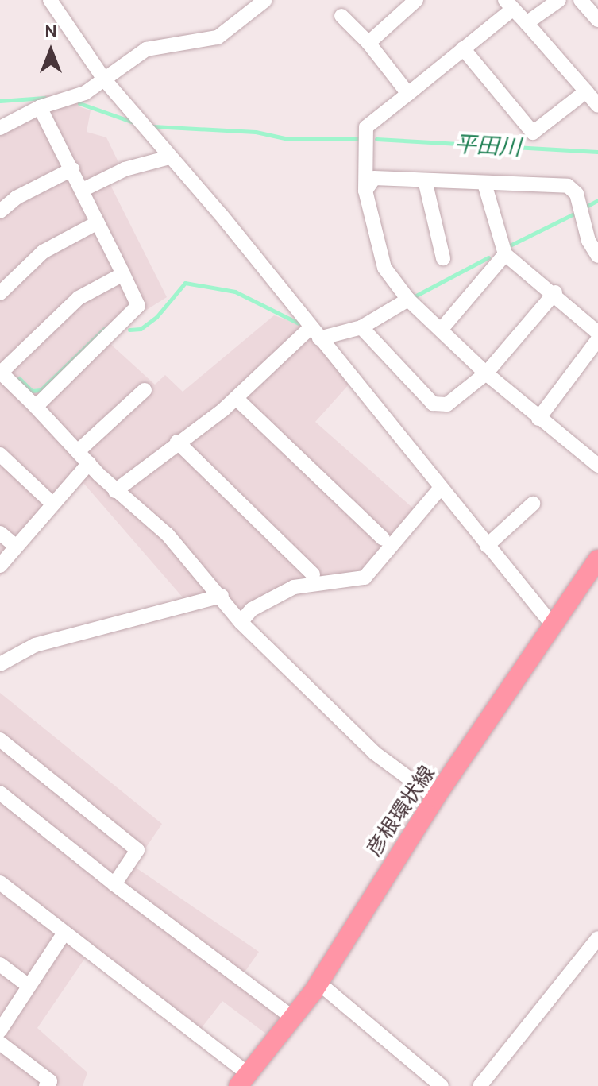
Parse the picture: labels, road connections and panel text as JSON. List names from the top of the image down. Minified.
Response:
{"streets":{"main road":["彦根環状線"]},"water":["平田川"],"north":"top"}
